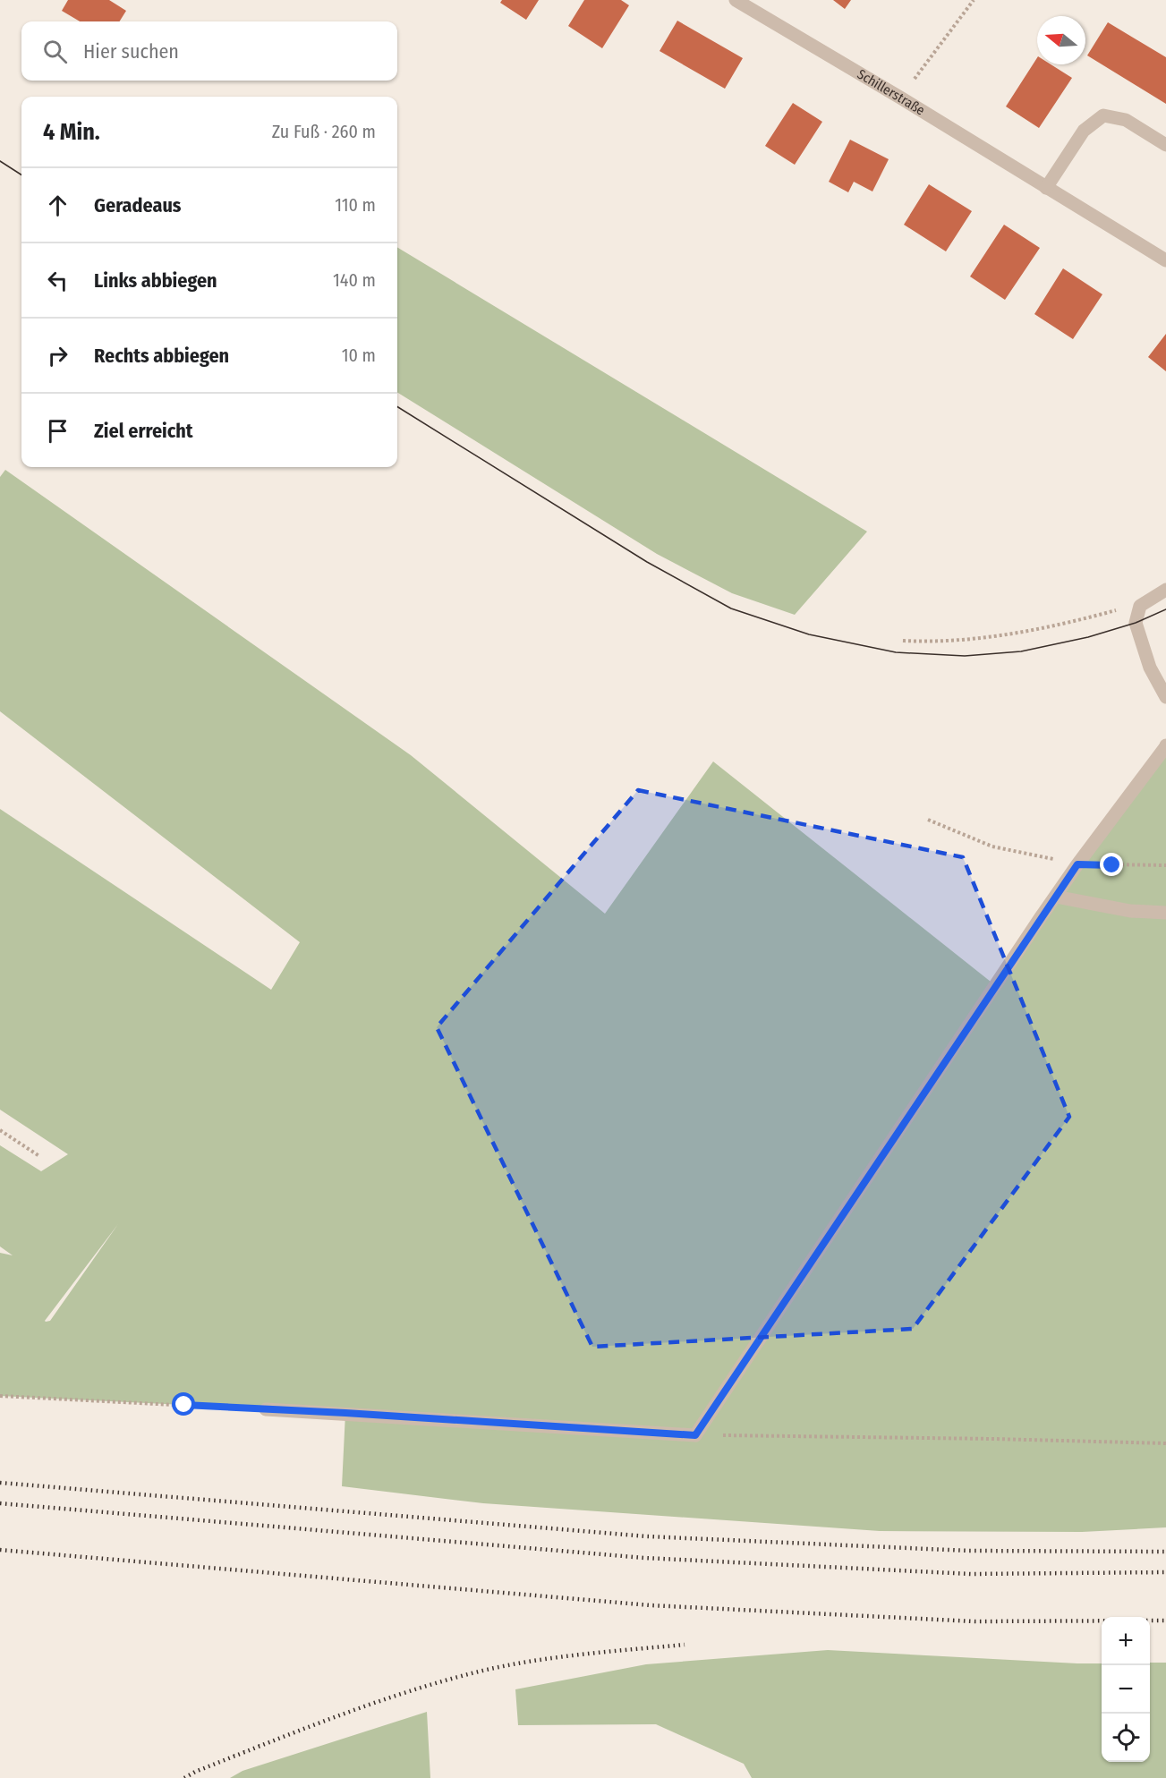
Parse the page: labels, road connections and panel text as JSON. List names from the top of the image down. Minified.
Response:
{"streets":{"street":["Schillerstraße"]},"north":"left","page":{"search":"Hier suchen","heading":["4 Min.","Zu Fuß · 260 m"],"list":[["Geradeaus","110 m"],["Links abbiegen","140 m"],["Rechts abbiegen","10 m"],"Ziel erreicht"],"map_buttons":["+","−"]}}
